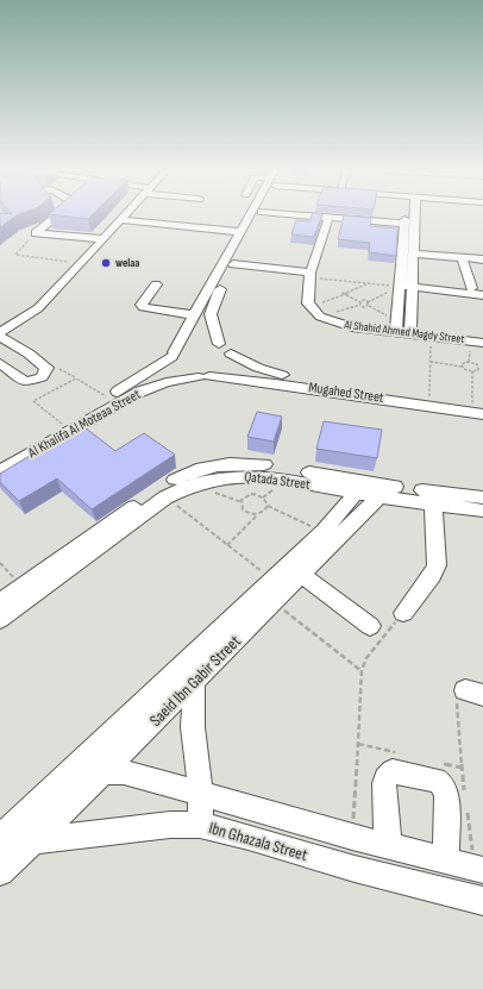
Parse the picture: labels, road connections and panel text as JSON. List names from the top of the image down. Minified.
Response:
{"streets":{"street":["Al Shahid Ahmed Magdy Street","Mugahed Street","Al Khalifa Al Moteaa Street","Qatada Street","Saeid Ibn Gabir Street","Ibn Ghazala Street"]},"crossings":[["Mugahed Street","Al Khalifa Al Moteaa Street"],["Qatada Street","Saeid Ibn Gabir Street"],["Saeid Ibn Gabir Street","Ibn Ghazala Street"]],"places":["welaa"]}
